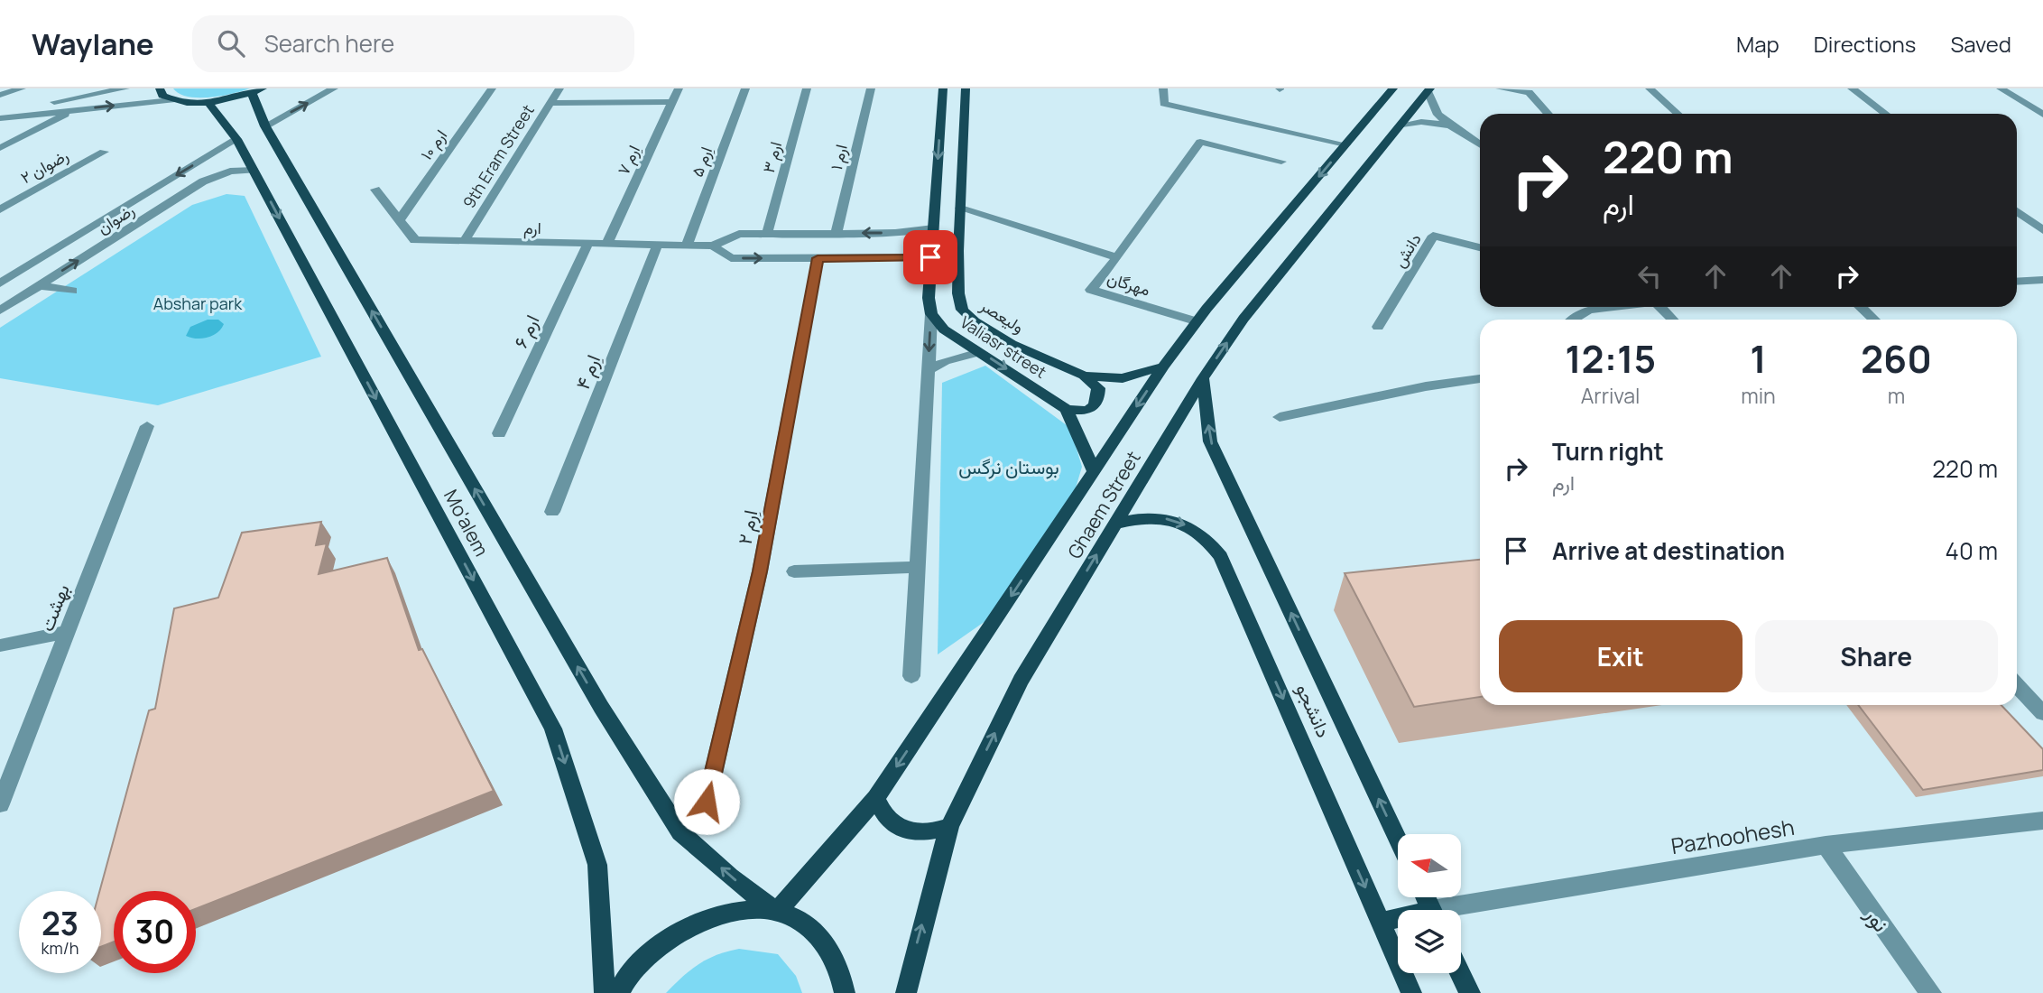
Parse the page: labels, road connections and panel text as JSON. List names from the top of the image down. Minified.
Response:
{"streets":{"main road":["ولیعصر","Valiasr street","Ghaem Street","Mo'alem","دانشجو"],"street":["ارم ۱۰","9th Eram Street","ارم ۳","ارم ۱","اِرم ۷","اِرم ۵","رضوان ۲","رضوان","ارم","دانش","مهرگان","ارم ۶","اِرم ۴","اِرم ۲","بهشت","Pazhoohesh","نور"]},"crossings":[["ارم ۱۰","ارم"],["9th Eram Street","ارم"],["ارم ۳","ارم"],["ارم ۱","ارم"],["اِرم ۷","ارم"],["اِرم ۵","ارم"],["رضوان","Mo'alem"],["ارم","ارم ۶"],["ارم","اِرم ۴"],["ارم","اِرم ۲"],["مهرگان","Ghaem Street"],["ولیعصر","Ghaem Street"],["Ghaem Street","Mo'alem"],["Ghaem Street","دانشجو"],["Pazhoohesh","نور"]],"one_way":["Valiasr street"],"parks":["Abshar park","بوستان نرگس"],"north":"left","page":{"header":"Waylane","search":"Search here","nav":["Map","Directions","Saved"],"turn":["220 m","ارم"],"eta":["12:15","Arrival","1","min","260","m"],"list":[{"name":"Turn right","note":"ارم","value":"220 m"},{"name":"Arrive at destination","value":"40 m"}],"buttons":["Exit","Share"],"speed":"23 km/h","limit":"30"}}
